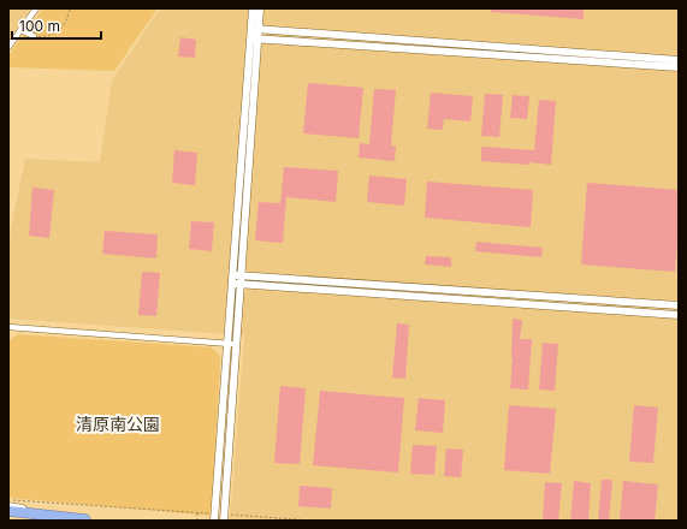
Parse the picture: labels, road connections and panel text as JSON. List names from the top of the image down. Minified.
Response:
{"parks":["清原南公園"],"scale_bar":"100 m"}
